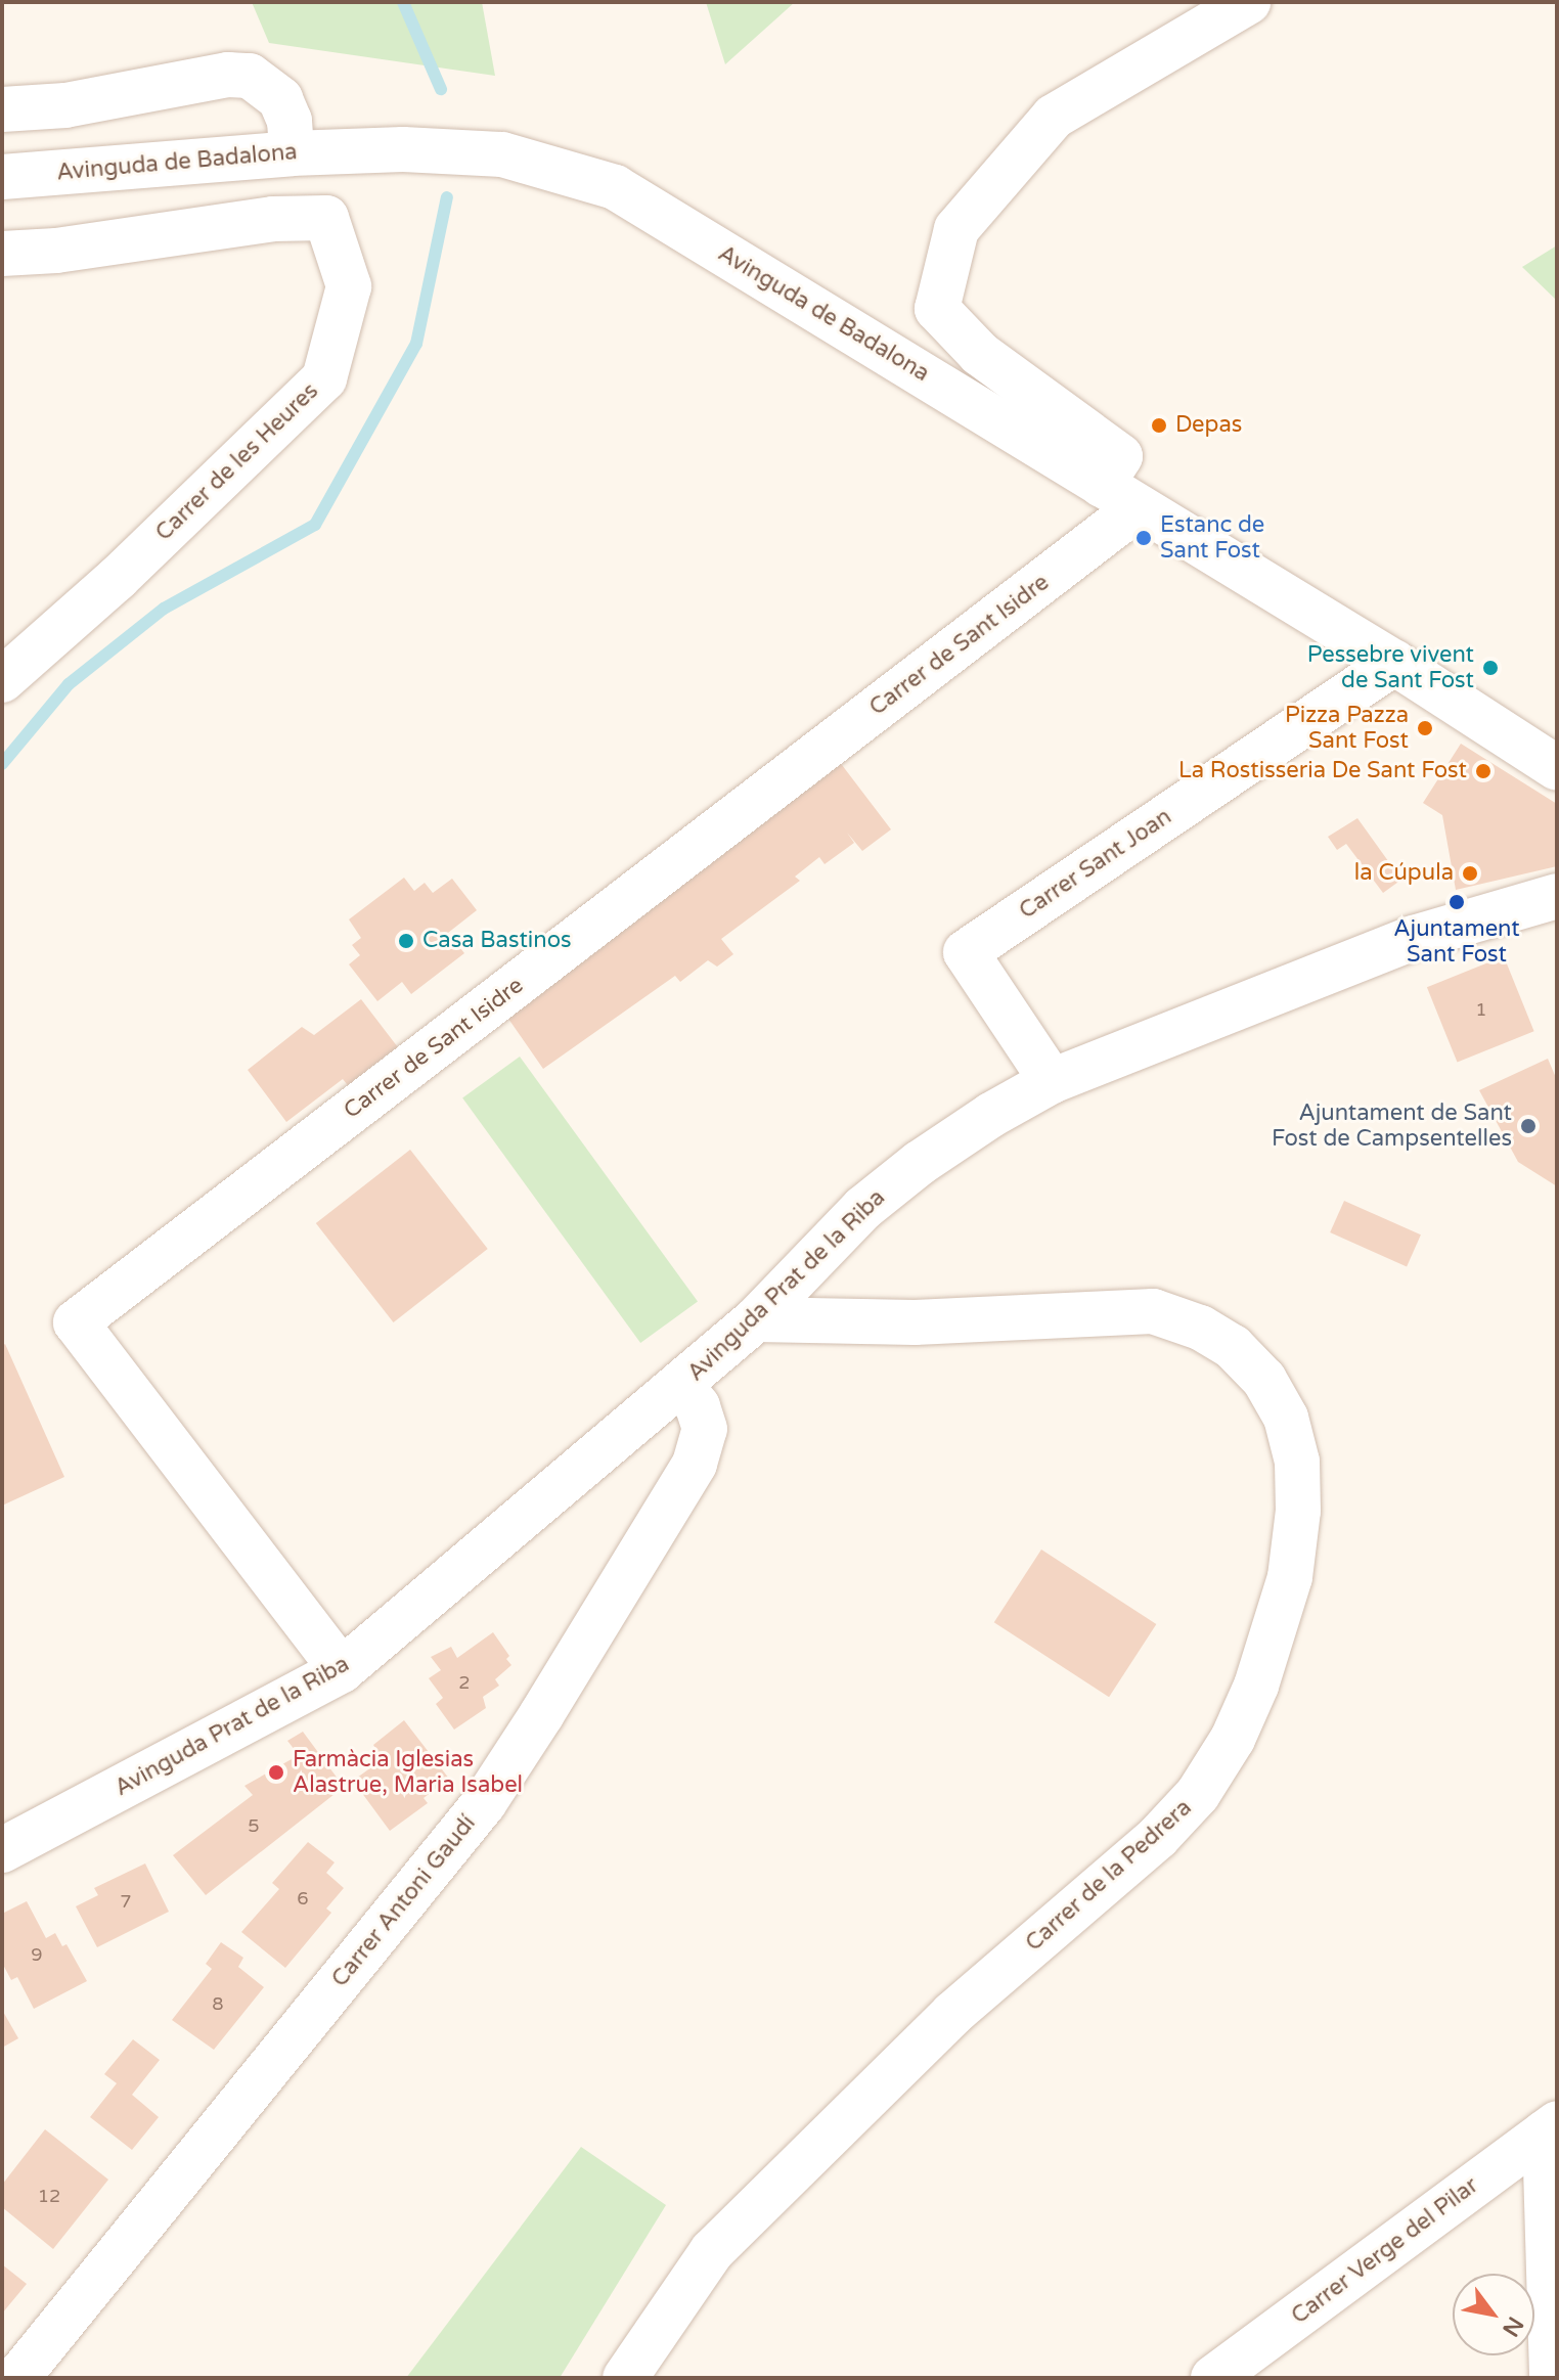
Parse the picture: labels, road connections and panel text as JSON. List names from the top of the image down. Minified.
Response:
{"streets":{"street":["Avinguda de Badalona","Carrer de les Heures","Carrer de Sant Isidre","Carrer Sant Joan","Avinguda Prat de la Riba","Carrer de la Pedrera","Carrer Antoni Gaudí","Carrer Verge del Pilar"]},"crossings":[["Avinguda de Badalona","Carrer de Sant Isidre"],["Avinguda de Badalona","Carrer Sant Joan"],["Carrer de Sant Isidre","Avinguda Prat de la Riba"],["Carrer Sant Joan","Avinguda Prat de la Riba"],["Avinguda Prat de la Riba","Carrer de la Pedrera"],["Avinguda Prat de la Riba","Carrer Antoni Gaudí"]],"places":["Depas","Estanc de Sant Fost","Pessebre vivent de Sant Fost","Pizza Pazza Sant Fost","La Rostisseria De Sant Fost","la Cúpula","Ajuntament Sant Fost","Casa Bastinos","Ajuntament de Sant Fost de Campsentelles","Farmàcia Iglesias Alastrue, Maria Isabel"],"house_numbers":["1","2","5","6","7","9","8","12"],"north":"bottom right"}
